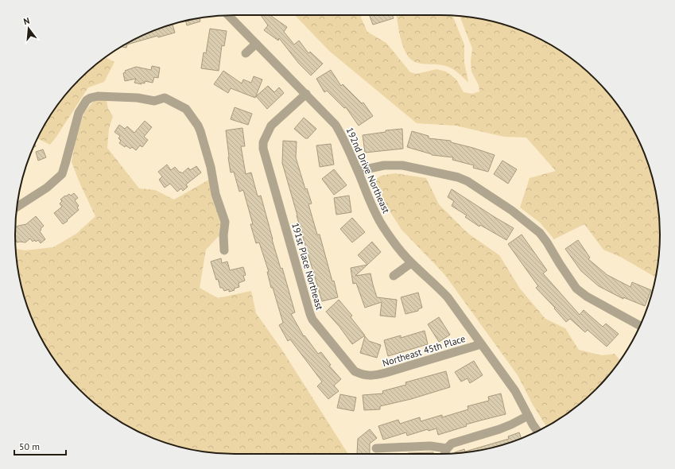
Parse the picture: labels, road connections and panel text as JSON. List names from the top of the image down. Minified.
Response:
{"streets":{"street":["192nd Drive Northeast","191st Place Northeast","Northeast 45th Place"]},"crossings":[["192nd Drive Northeast","191st Place Northeast"],["192nd Drive Northeast","Northeast 45th Place"],["191st Place Northeast","Northeast 45th Place"]],"scale_bar":"50 m","north":"top"}
